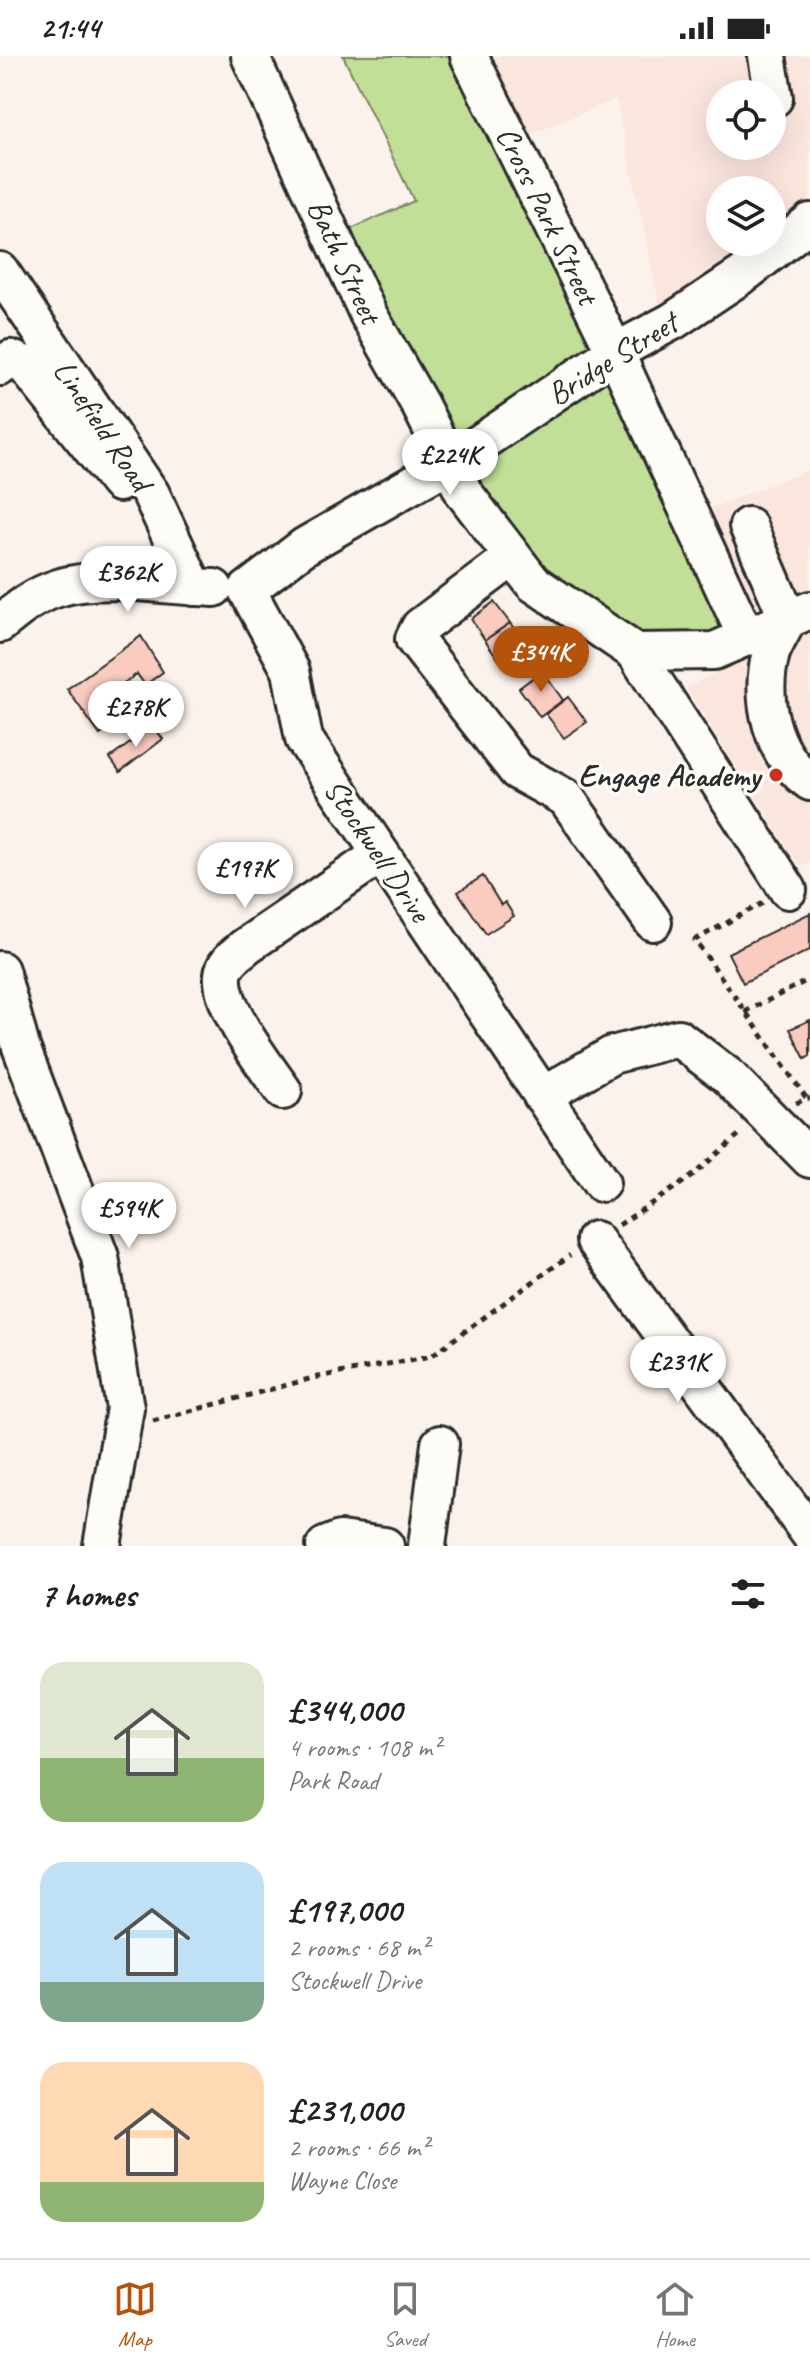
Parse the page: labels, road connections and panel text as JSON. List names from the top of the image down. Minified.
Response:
{"streets":{"street":["Cross Park Street","Bath Street","Bridge Street","Linefield Road","Stockwell Drive"]},"crossings":[["Cross Park Street","Bridge Street"],["Bath Street","Bridge Street"],["Bridge Street","Stockwell Drive"]],"places":["Engage Academy"],"page":{"status":"21:44","price":["£224K","£362K","£344K","£278K","£197K","£594K","£231K"],"heading":"7 homes","list":[{"name":"£344,000","note":"4 rooms · 108 m² · Park Road"},{"name":"£197,000","note":"2 rooms · 68 m² · Stockwell Drive"},{"name":"£231,000","note":"2 rooms · 66 m² · Wayne Close"}],"tabs":["Map","Saved","Home"]}}
